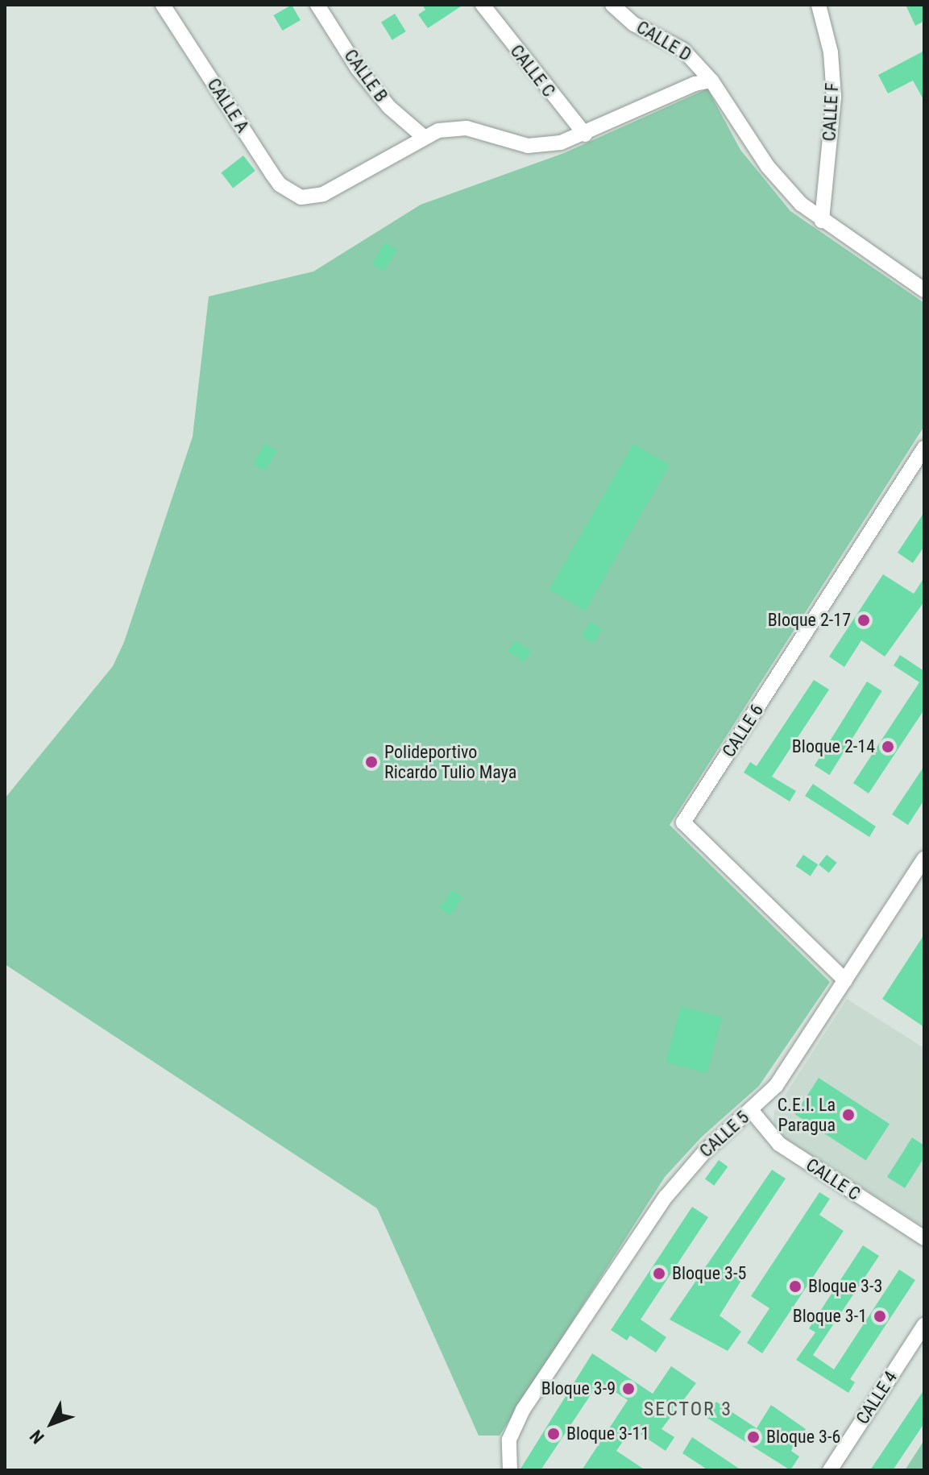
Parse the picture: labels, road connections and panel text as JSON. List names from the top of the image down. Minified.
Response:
{"streets":{"street":["CALLE D","CALLE C","CALLE B","CALLE A","CALLE F","CALLE 6","CALLE 5","CALLE 4"]},"crossings":[["CALLE D","CALLE F"],["CALLE C","CALLE 5"],["CALLE B","CALLE A"],["CALLE 6","CALLE 5"]],"districts":["SECTOR 3"],"places":["Bloque 2-17","Bloque 2-14","Polideportivo Ricardo Tulio Maya","C.E.I. La Paragua","Bloque 3-5","Bloque 3-3","Bloque 3-1","Bloque 3-9","Bloque 3-11","Bloque 3-6"],"north":"bottom left"}
